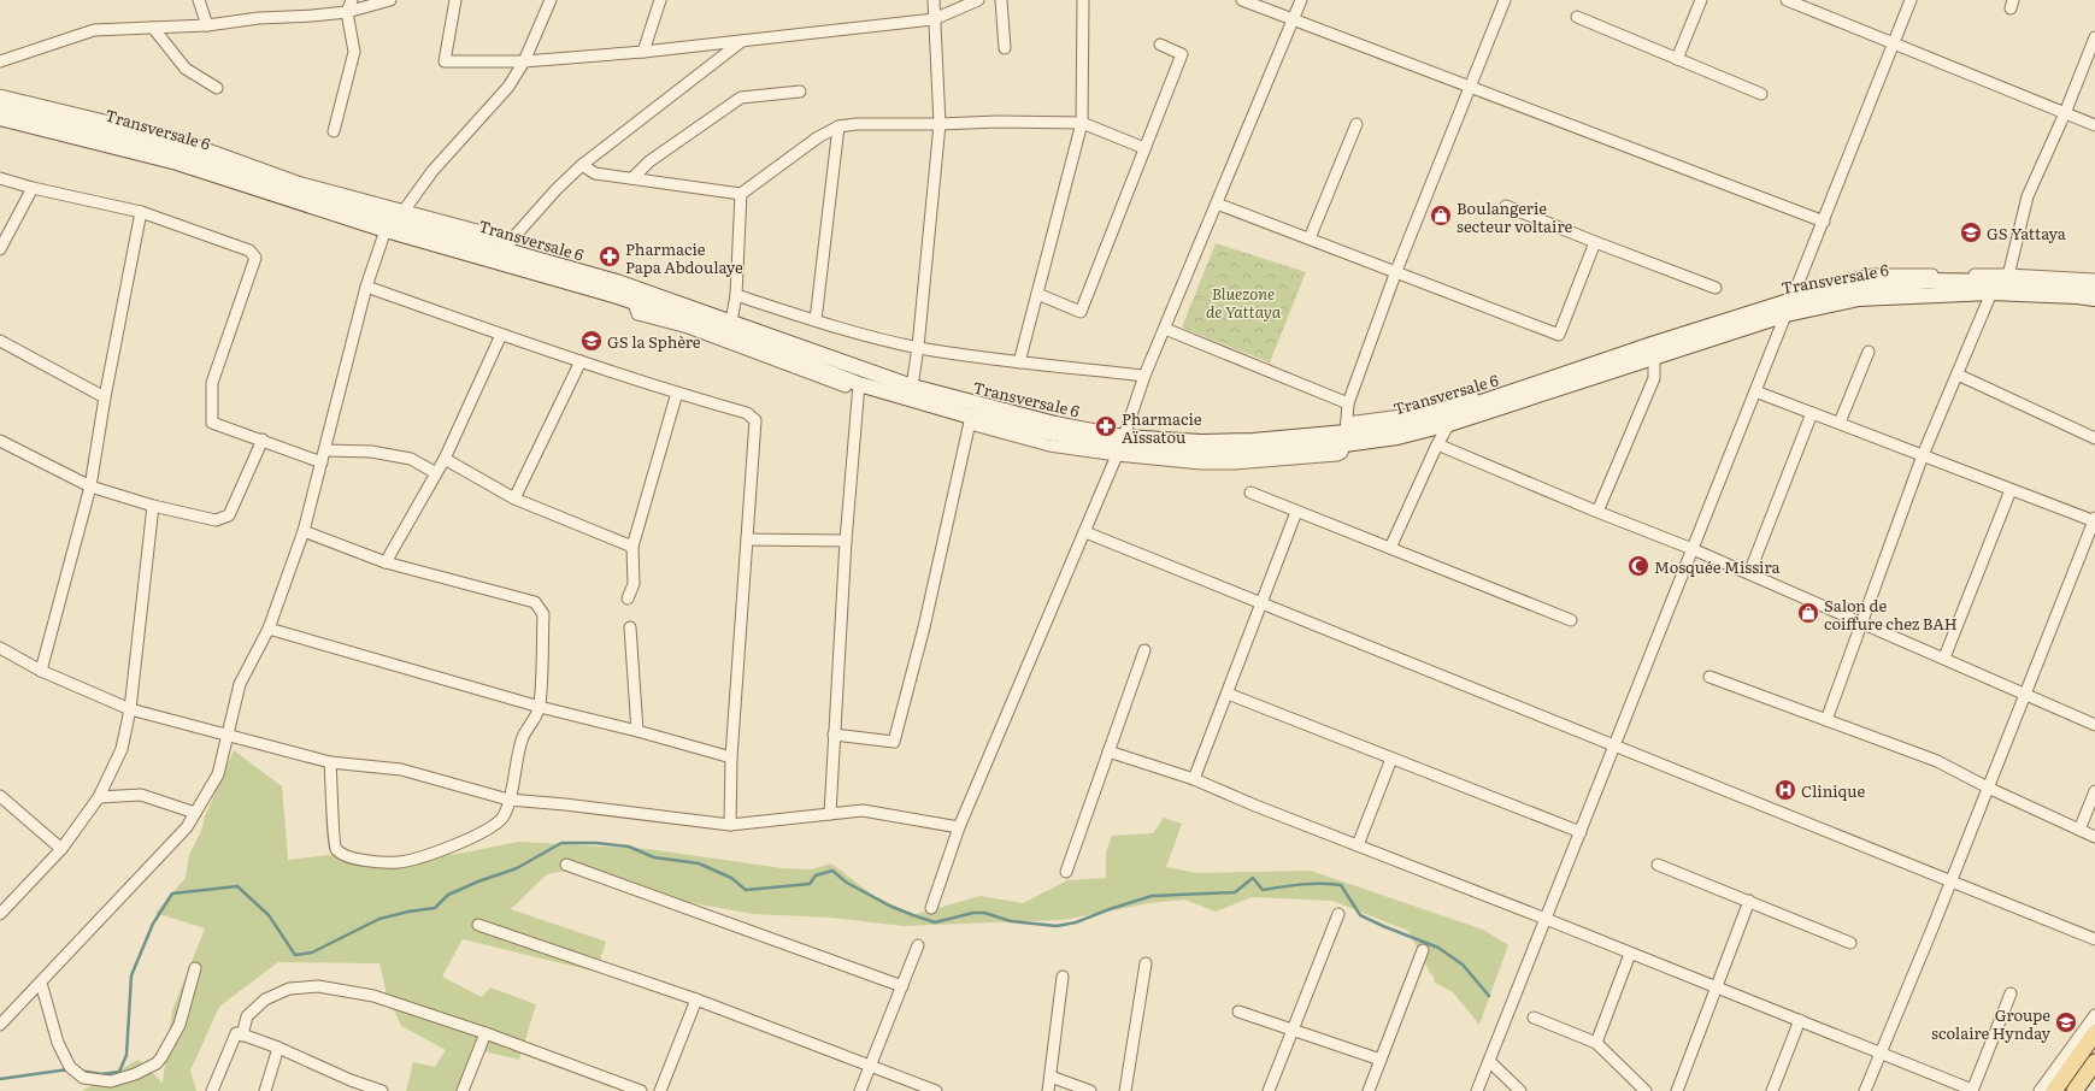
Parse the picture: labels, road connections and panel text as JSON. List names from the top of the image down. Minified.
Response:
{"streets":{"main road":["Transversale 6"]},"parks":["Bluezone de Yattaya"],"places":{"shop":["Boulangerie secteur voltaire","Salon de coiffure chez BAH"],"school or university":["GS Yattaya","GS la Sphère","Groupe scolaire Hynday"],"pharmacy":["Pharmacie Papa Abdoulaye","Pharmacie Aïssatou"],"mosque":["Mosquée Missira"],"hospital":["Clinique"]}}
